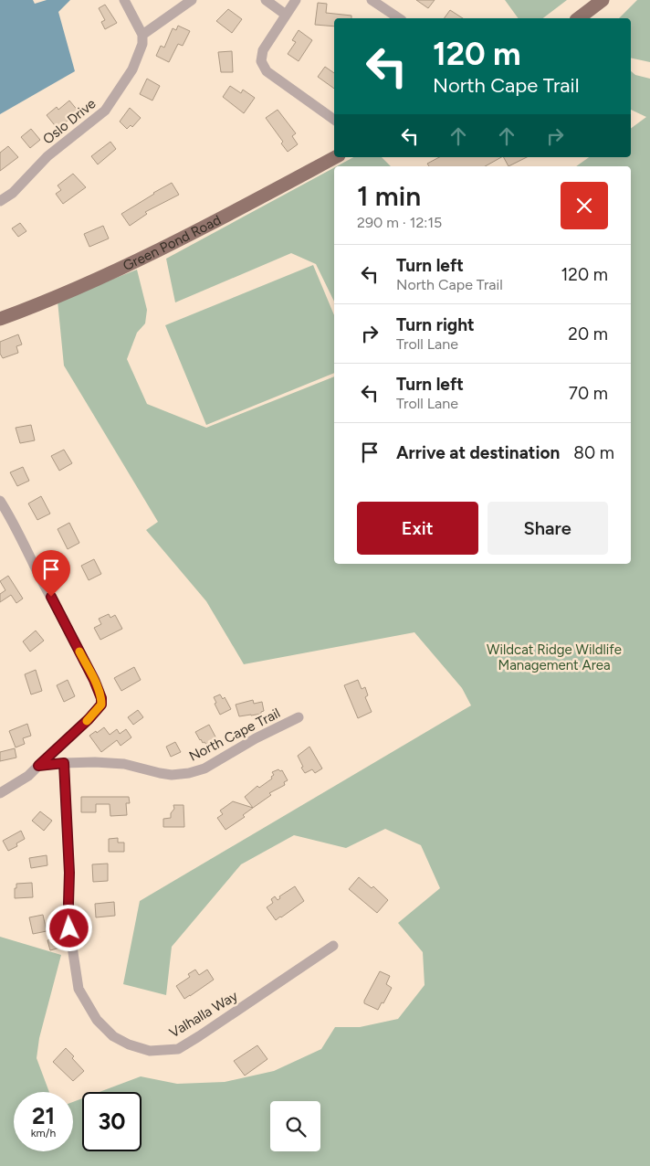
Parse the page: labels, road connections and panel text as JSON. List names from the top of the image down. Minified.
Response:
{"streets":{"main road":["Green Pond Road"],"street":["Oslo Drive","North Cape Trail","Valhalla Way"]},"crossings":[["North Cape Trail","Valhalla Way"]],"parks":["Wildcat Ridge Wildlife Management Area"],"page":{"turn":["120 m","North Cape Trail"],"heading":["1 min","290 m · 12:15"],"list":[{"name":"Turn left","note":"North Cape Trail","value":"120 m"},{"name":"Turn right","note":"Troll Lane","value":"20 m"},{"name":"Turn left","note":"Troll Lane","value":"70 m"},{"name":"Arrive at destination","value":"80 m"}],"buttons":["Exit","Share"],"speed":"21 km/h","limit":"30"}}
